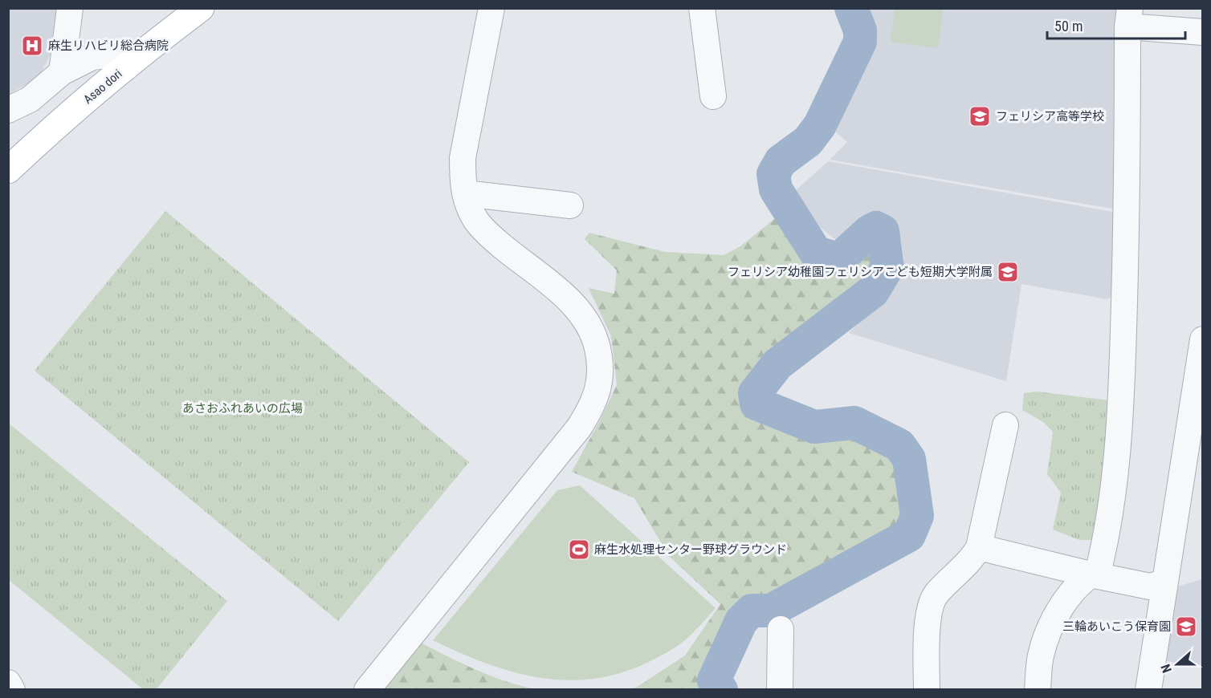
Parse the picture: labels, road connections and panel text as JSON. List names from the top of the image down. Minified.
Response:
{"streets":{"main road":["Asao dori"]},"parks":["あさおふれあいの広場"],"places":{"hospital":["麻生リハビリ総合病院"],"school or university":["フェリシア高等学校","フェリシア幼稚園フェリシアこども短期大学附属","三輪あいこう保育園"],"sports":["麻生水処理センター野球グラウンド"]},"scale_bar":"50 m","north":"left"}
